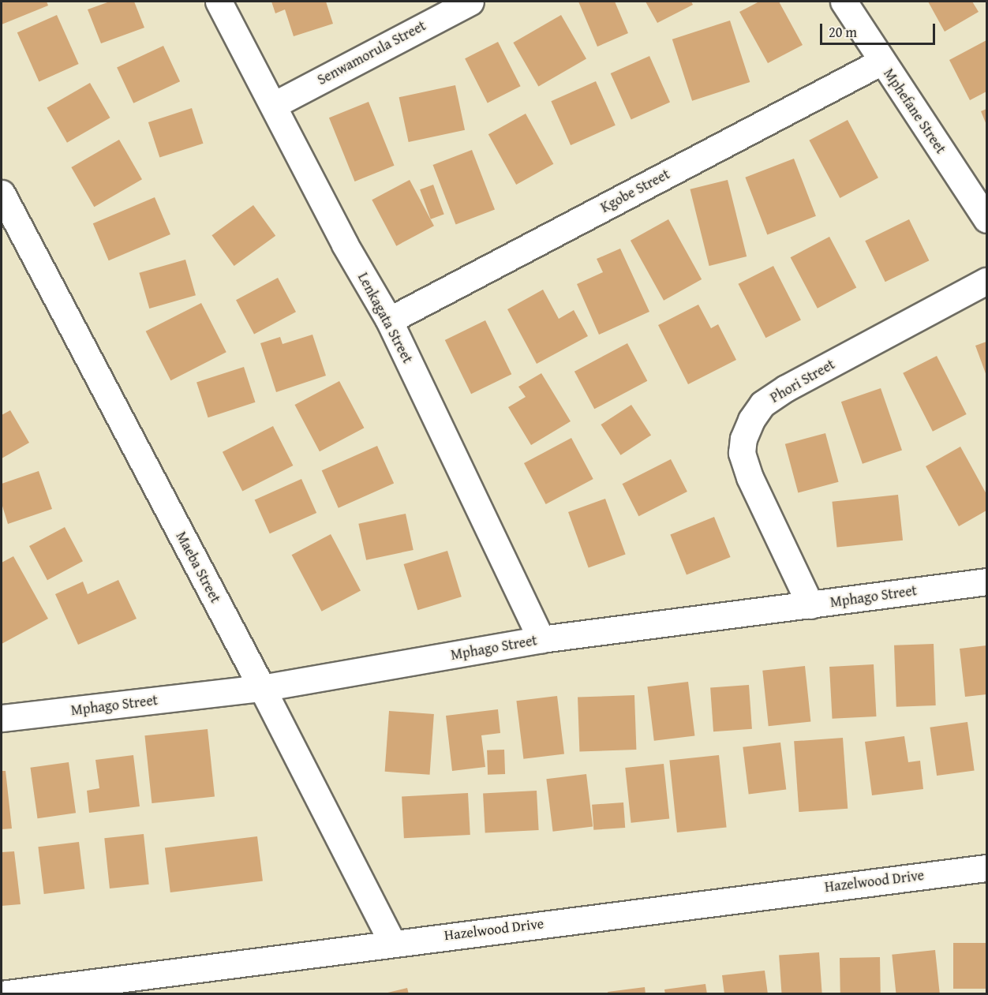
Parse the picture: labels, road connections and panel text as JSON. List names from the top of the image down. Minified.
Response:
{"streets":{"street":["Senwamorula Street","Mphefane Street","Kgobe Street","Lenkagata Street","Phori Street","Maeba Street","Mphago Street","Hazelwood Drive"]},"crossings":[["Senwamorula Street","Lenkagata Street"],["Mphefane Street","Kgobe Street"],["Kgobe Street","Lenkagata Street"],["Lenkagata Street","Mphago Street"],["Phori Street","Mphago Street"],["Maeba Street","Mphago Street"],["Maeba Street","Hazelwood Drive"]],"scale_bar":"20 m"}
